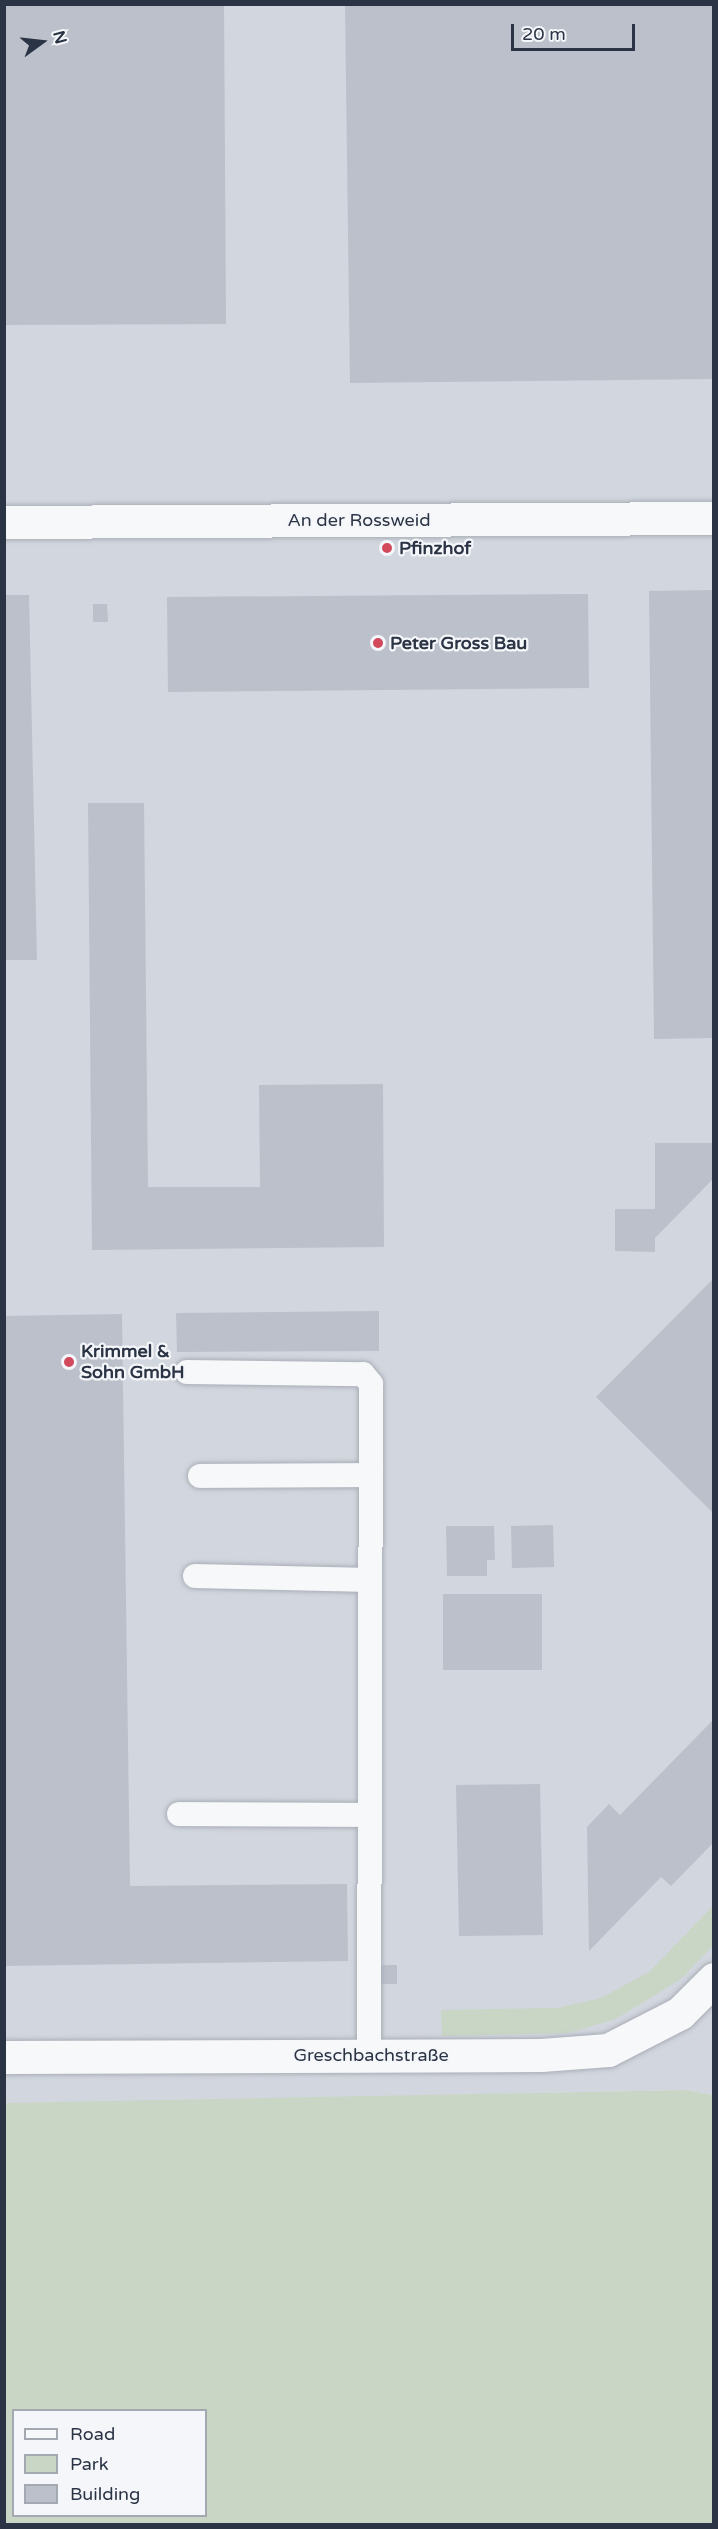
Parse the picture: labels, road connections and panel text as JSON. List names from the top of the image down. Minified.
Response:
{"streets":{"street":["An der Rossweid","Greschbachstraße"]},"places":["Pfinzhof","Peter Gross Bau","Krimmel & Sohn GmbH"],"legend":["Road","Park","Building"],"scale_bar":"20 m","north":"right"}
